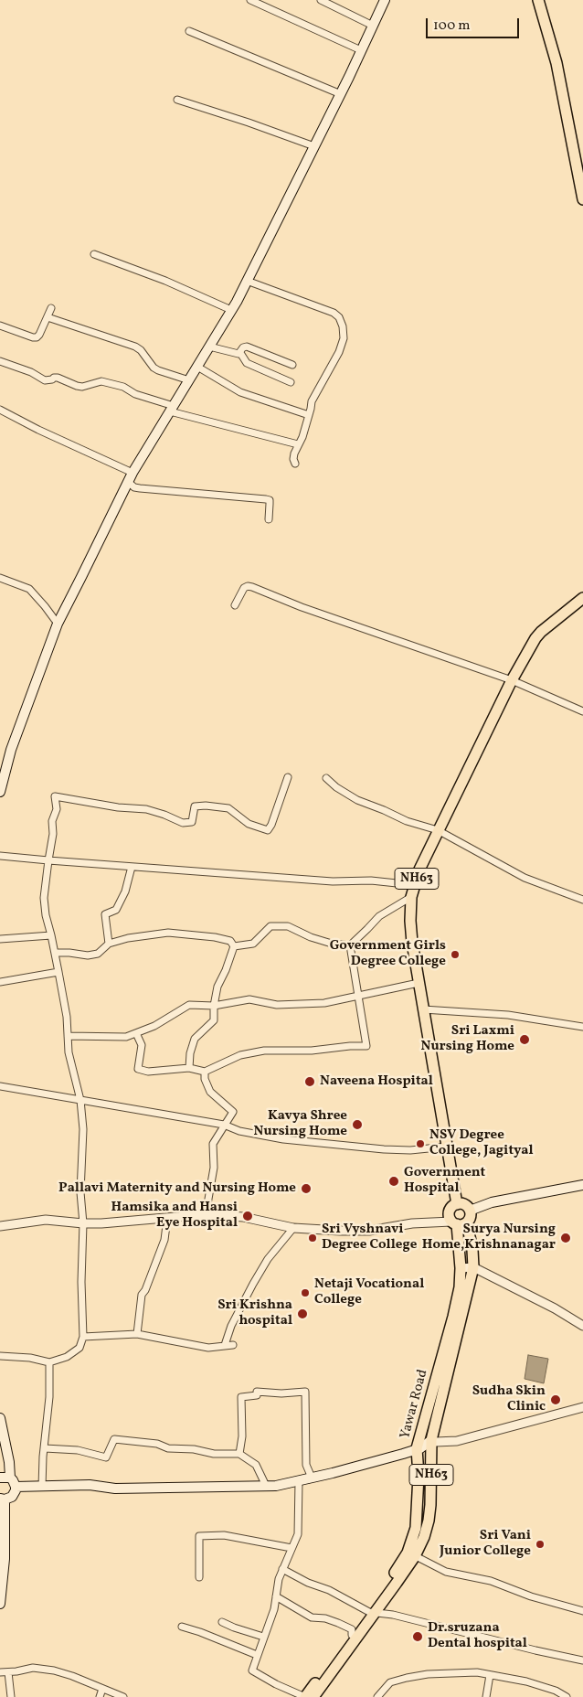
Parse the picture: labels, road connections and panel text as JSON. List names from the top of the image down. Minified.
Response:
{"streets":{"highway":["NH63","Yawar Road"]},"crossings":[["NH63","Yawar Road"]],"places":["Government Girls Degree College","Sri Laxmi Nursing Home","Naveena Hospital","Kavya Shree Nursing Home","NSV Degree College, Jagityal","Government Hospital","Pallavi Maternity and Nursing Home","Hamsika and Hansi Eye Hospital","Sri Vyshnavi Degree College","Surya Nursing Home,Krishnanagar","Netaji Vocational College","Sri Krishna hospital","Sudha Skin Clinic","Sri Vani Junior College","Dr.sruzana Dental hospital"],"scale_bar":"100 m"}
